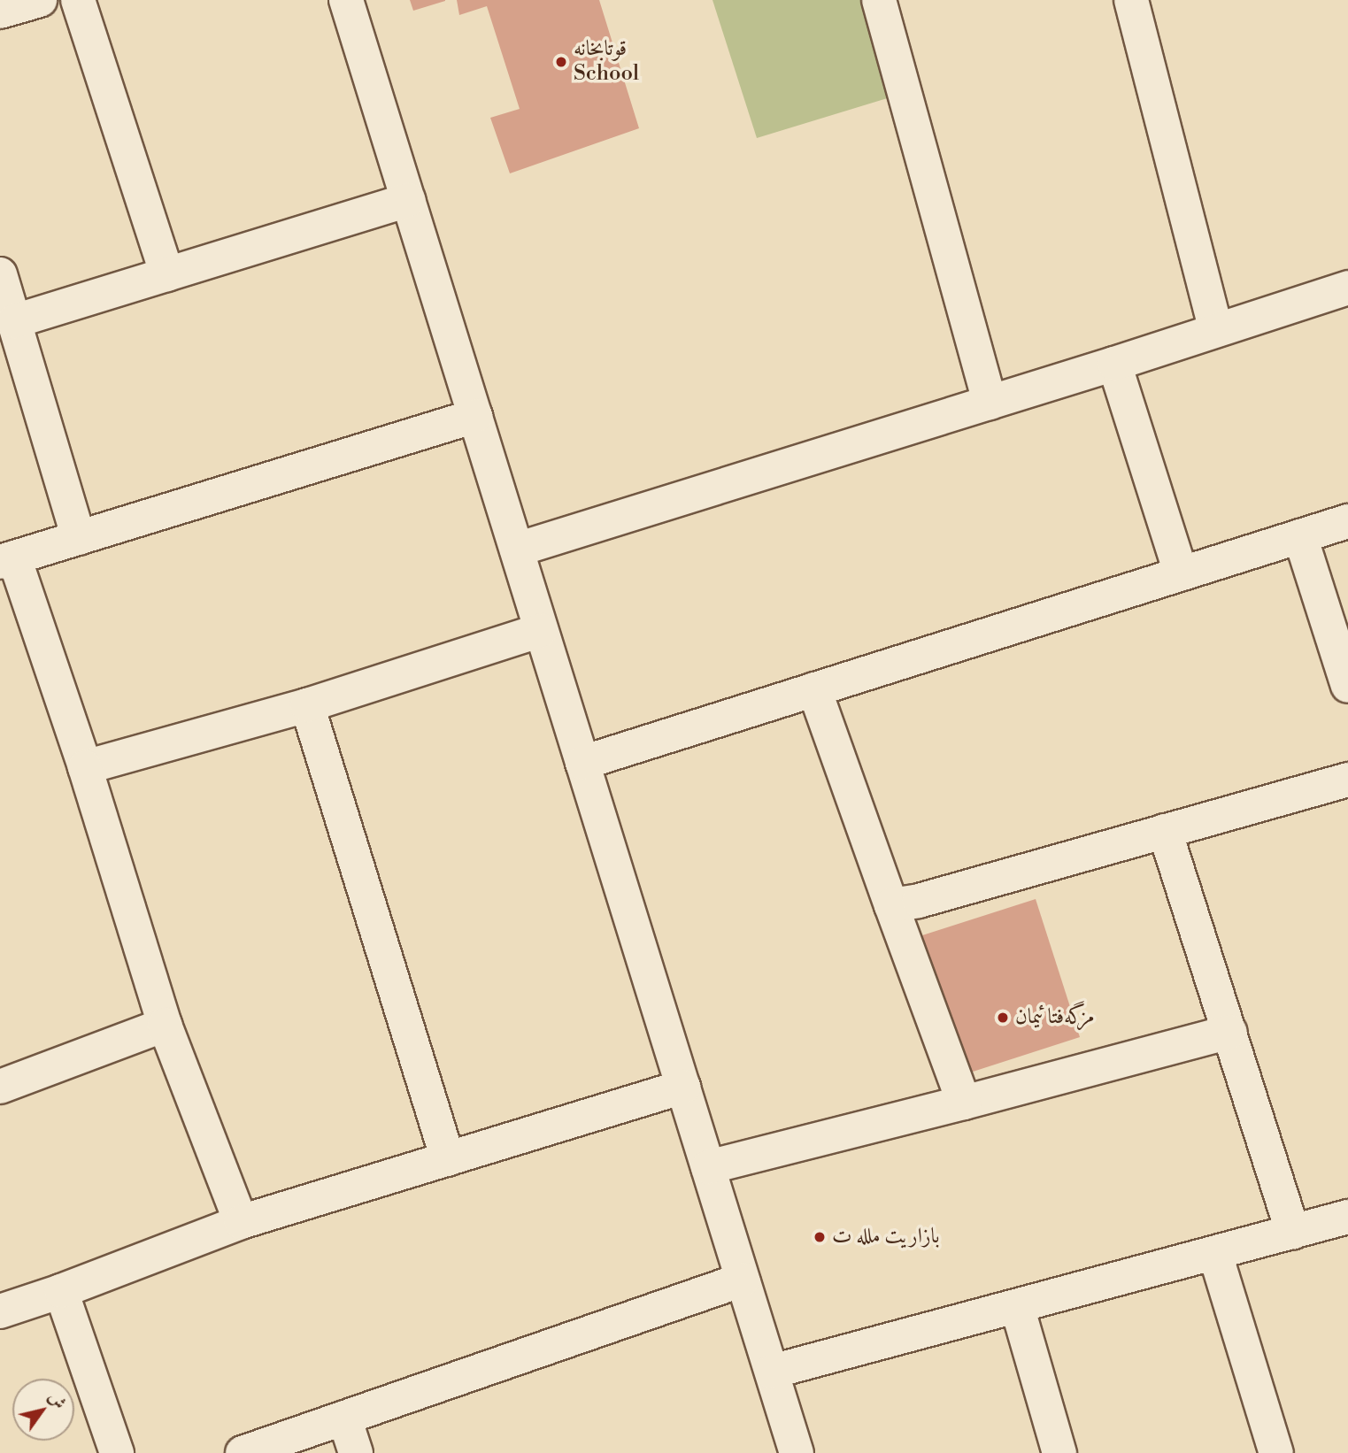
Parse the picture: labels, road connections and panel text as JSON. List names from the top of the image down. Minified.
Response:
{"places":["قوتابخانه‌ School","مزگەفتا ئيمان","بازاريت ملله ت"],"north":"top right"}
